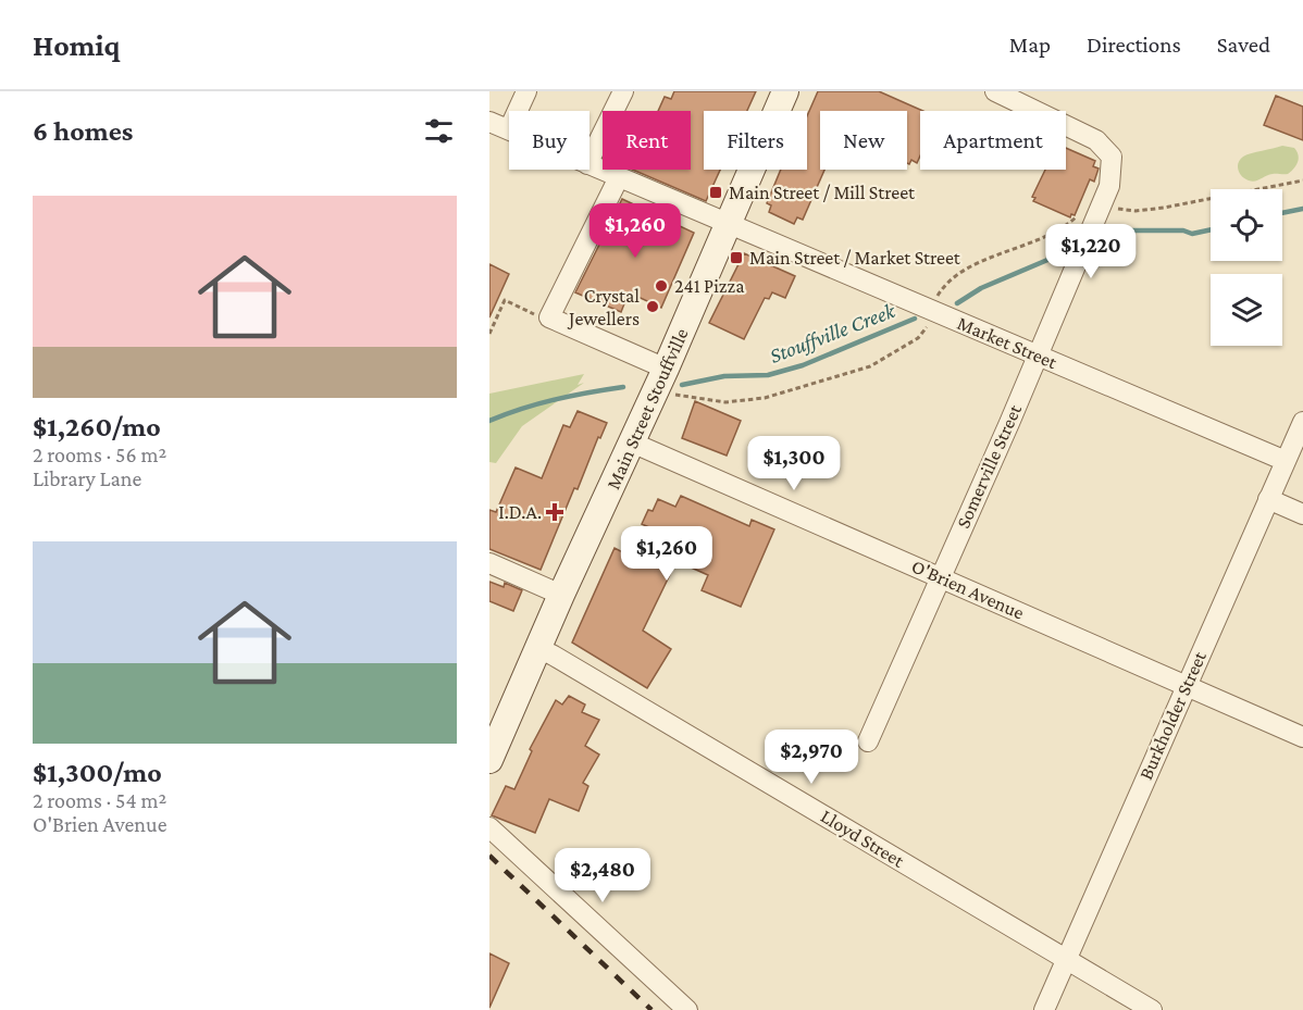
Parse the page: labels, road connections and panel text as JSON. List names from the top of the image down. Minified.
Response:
{"streets":{"main road":["Main Street Stouffville"],"street":["Market Street","Somerville Street","O'Brien Avenue","Burkholder Street","Lloyd Street"]},"crossings":[["Market Street","Main Street Stouffville"],["Market Street","Somerville Street"],["Market Street","Burkholder Street"],["Main Street Stouffville","O'Brien Avenue"],["Main Street Stouffville","Lloyd Street"],["Somerville Street","O'Brien Avenue"],["O'Brien Avenue","Burkholder Street"],["Burkholder Street","Lloyd Street"]],"water":["Stouffville Creek"],"places":{"transit":["Main Street / Mill Street","Main Street / Market Street"],"other":["241 Pizza","Crystal Jewellers"],"health":["I.D.A."]},"page":{"header":"Homiq","nav":["Map","Directions","Saved"],"heading":"6 homes","chip":["Buy","Rent","Filters","New","Apartment"],"list":[{"name":"$1,260/mo","note":"2 rooms · 56 m² · Library Lane"},{"name":"$1,300/mo","note":"2 rooms · 54 m² · O'Brien Avenue"}],"price":["$1,260","$1,220","$1,300","$1,260","$2,970","$2,480"]}}
